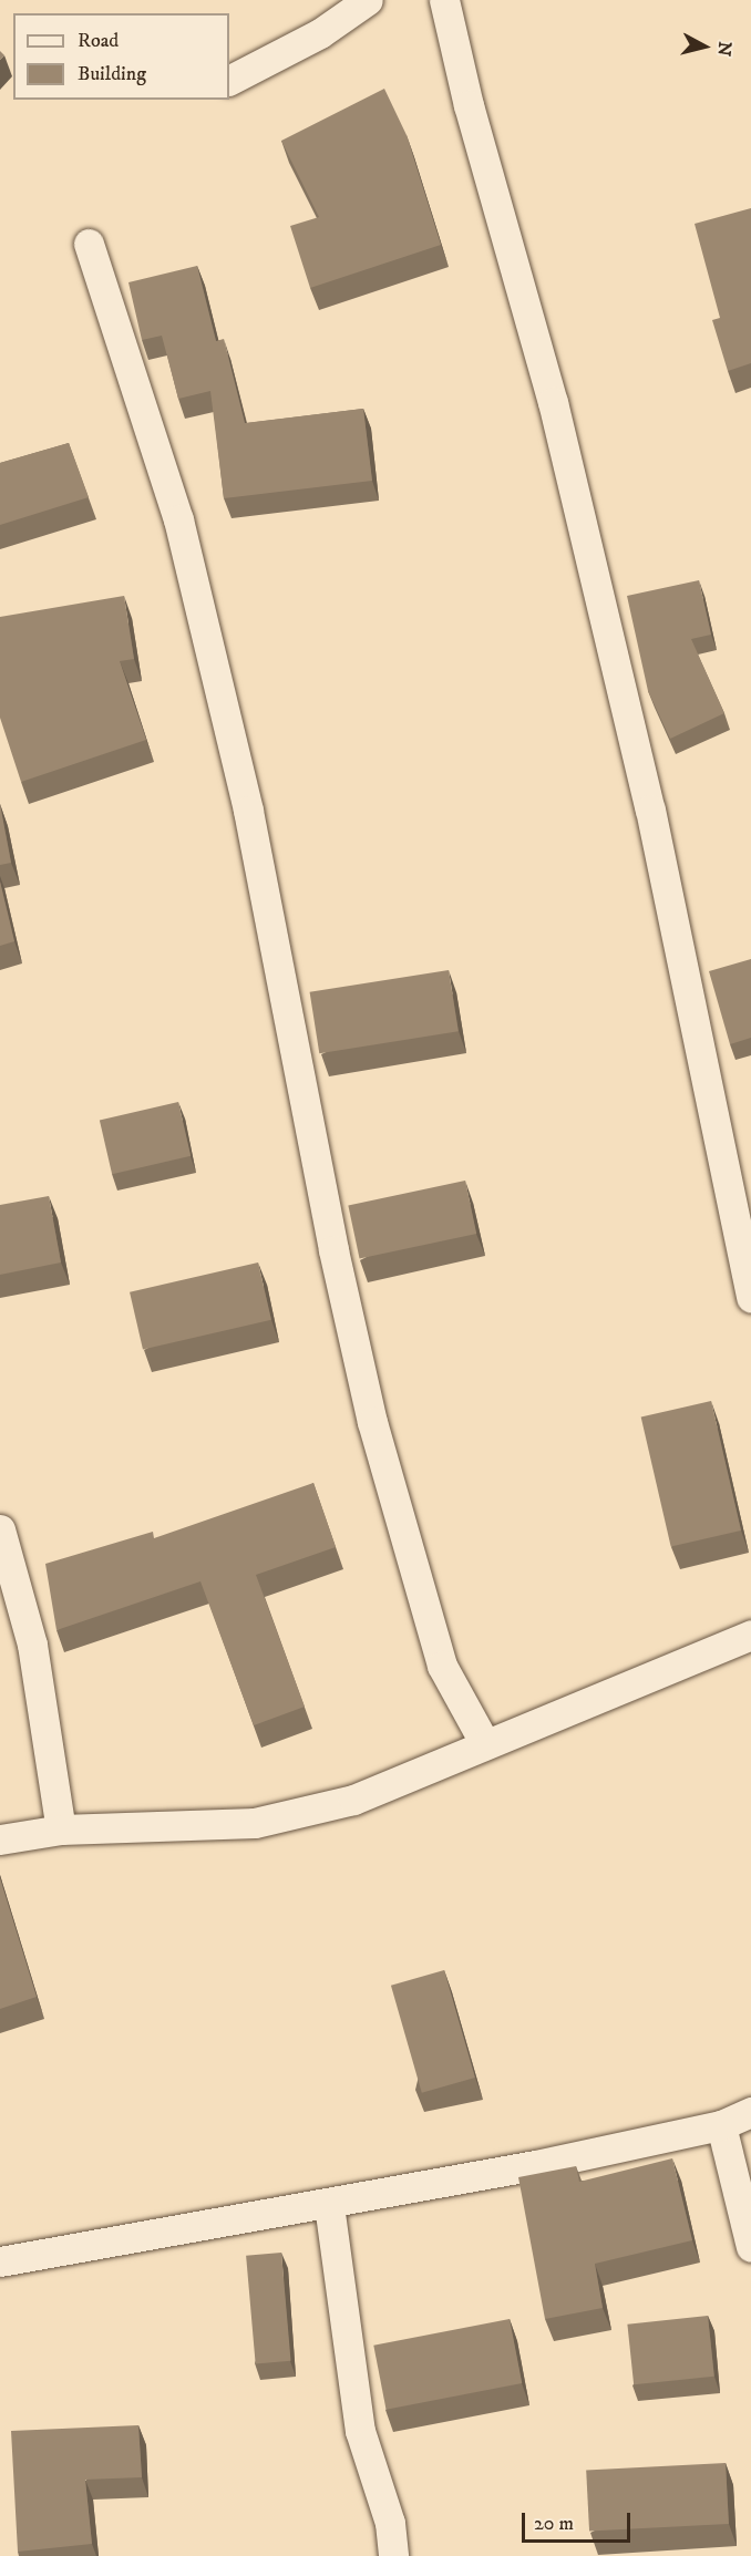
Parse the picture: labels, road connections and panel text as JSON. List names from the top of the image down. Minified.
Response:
{"legend":["Road","Building"],"scale_bar":"20 m","north":"right"}
